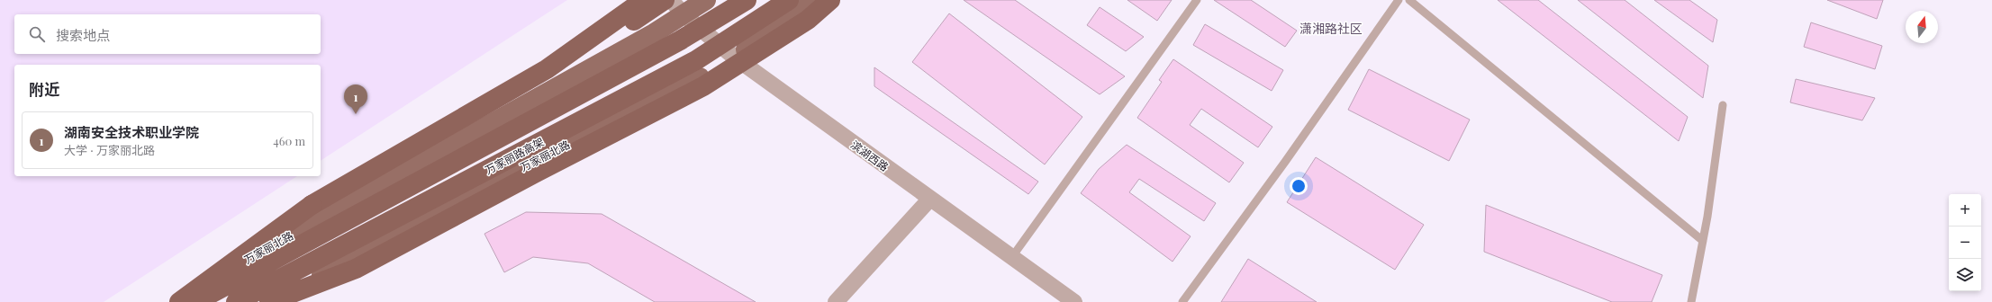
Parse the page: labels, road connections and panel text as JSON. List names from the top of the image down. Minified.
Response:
{"streets":{"highway":["万家丽路高架"],"main road":["万家丽北路"],"street":["滨湖西路"]},"crossings":[["万家丽北路","滨湖西路"]],"districts":["潇湘路社区"],"north":"top","page":{"search":"搜索地点","heading":"附近","pins":"1","list":[{"mark":"1","name":"湖南安全技术职业学院","note":"大学 · 万家丽北路","value":"460 m"}],"map_buttons":["+","−"]}}
